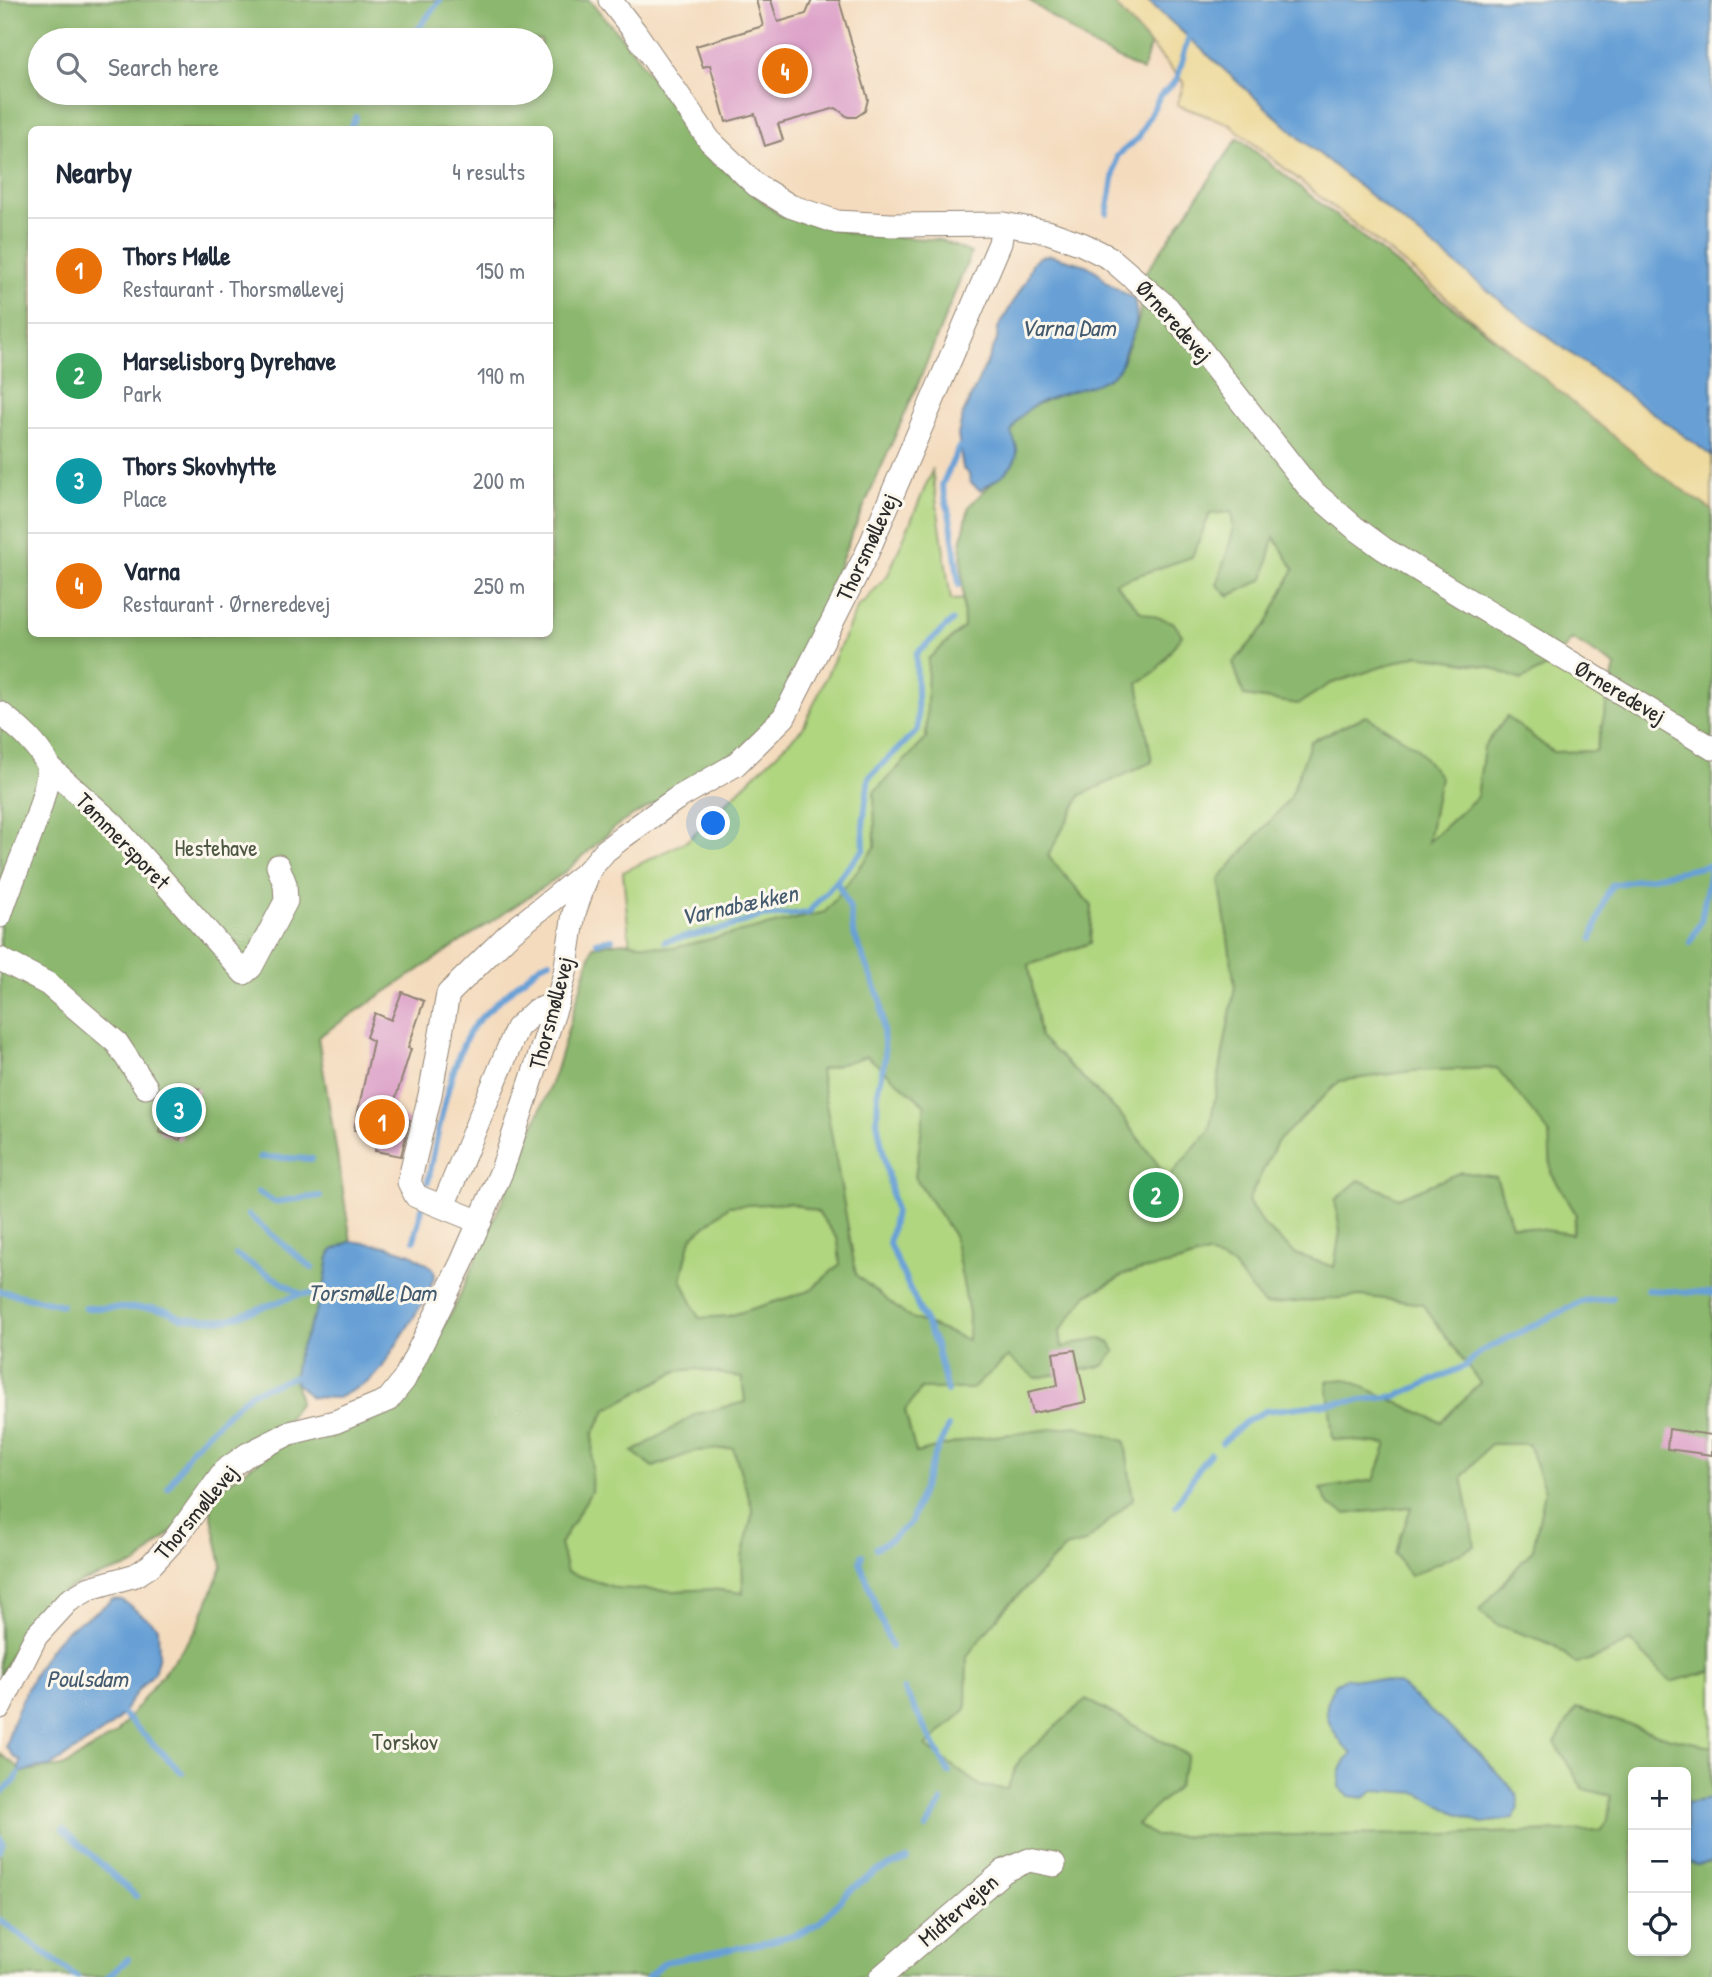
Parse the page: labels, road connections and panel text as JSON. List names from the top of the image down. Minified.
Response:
{"streets":{"street":["Ørneredevej","Thorsmøllevej","Tømmersporet","Midtervejen"]},"crossings":[["Ørneredevej","Thorsmøllevej"]],"water":["Varna Dam","Varnabækken","Torsmølle Dam","Poulsdam"],"parks":["Hestehave","Torskov"],"page":{"search":"Search here","pins":["4","3","1","2"],"heading":["Nearby","4 results"],"list":[{"mark":"1","name":"Thors Mølle","note":"Restaurant · Thorsmøllevej","value":"150 m"},{"mark":"2","name":"Marselisborg Dyrehave","note":"Park","value":"190 m"},{"mark":"3","name":"Thors Skovhytte","note":"Place","value":"200 m"},{"mark":"4","name":"Varna","note":"Restaurant · Ørneredevej","value":"250 m"}],"map_buttons":["+","−"]}}
